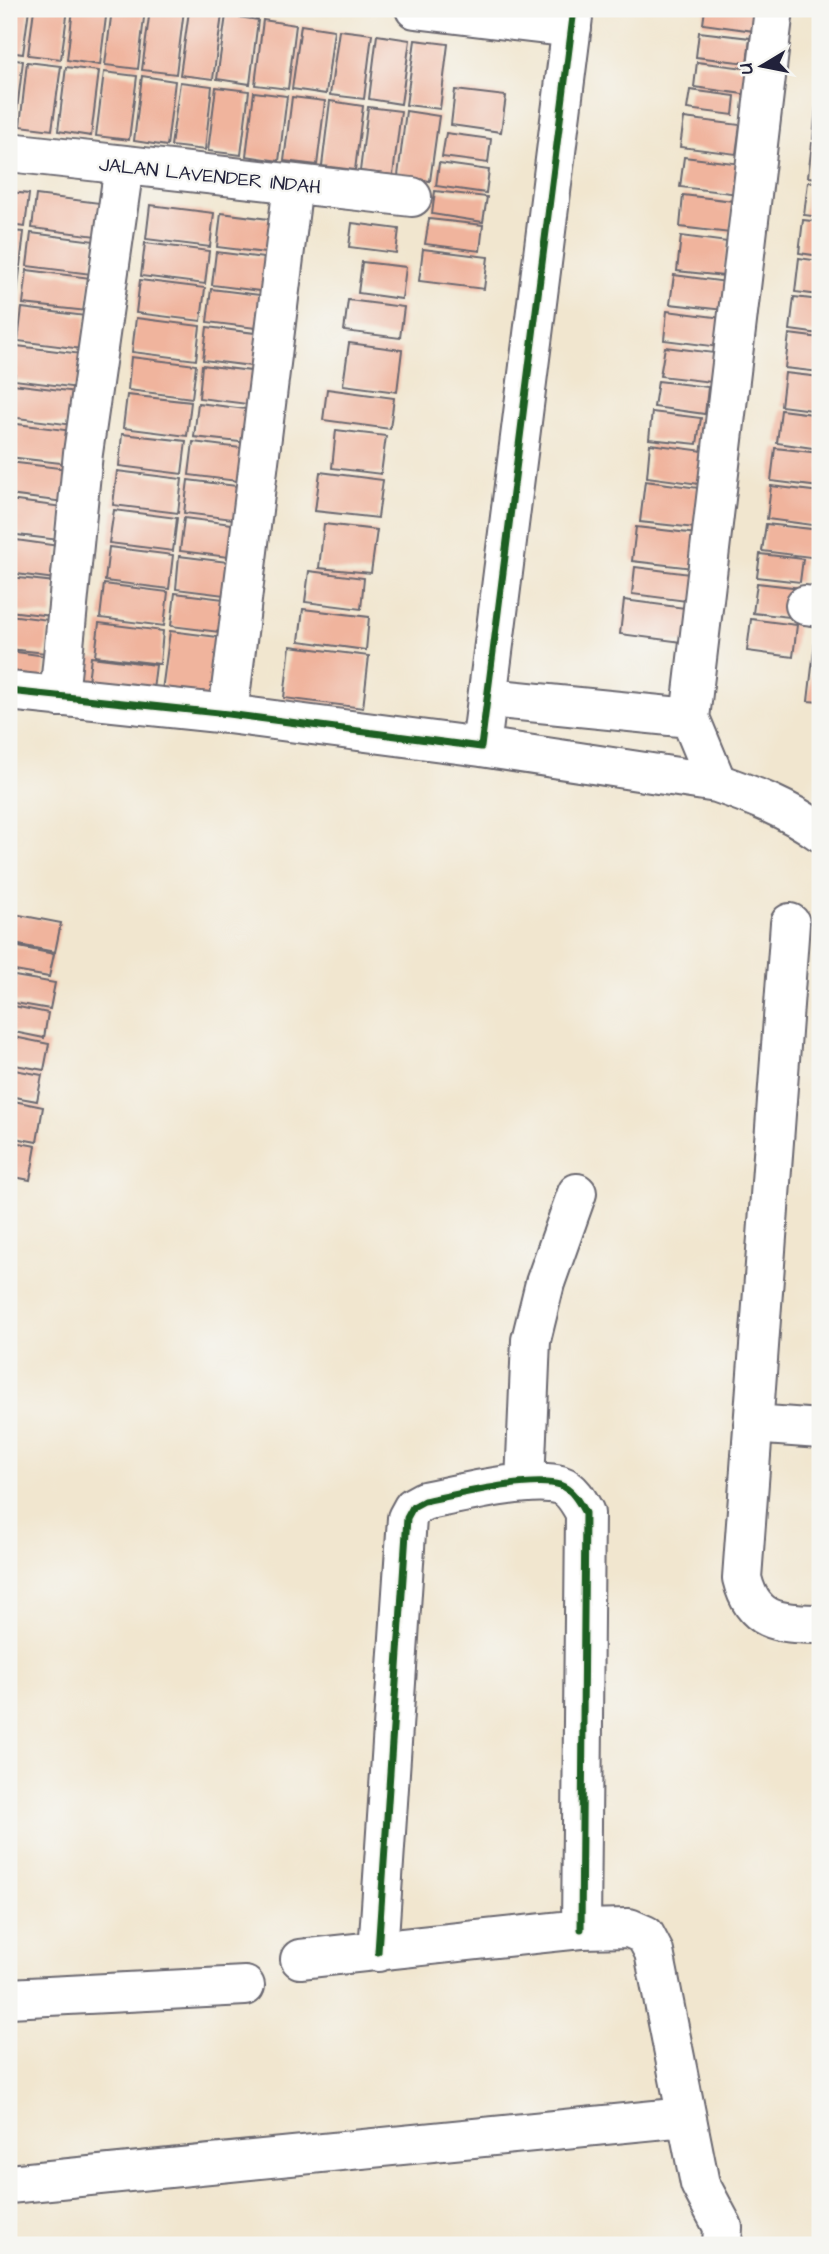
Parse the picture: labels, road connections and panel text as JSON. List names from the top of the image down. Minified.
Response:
{"streets":{"street":["JALAN LAVENDER INDAH"]},"north":"left"}
